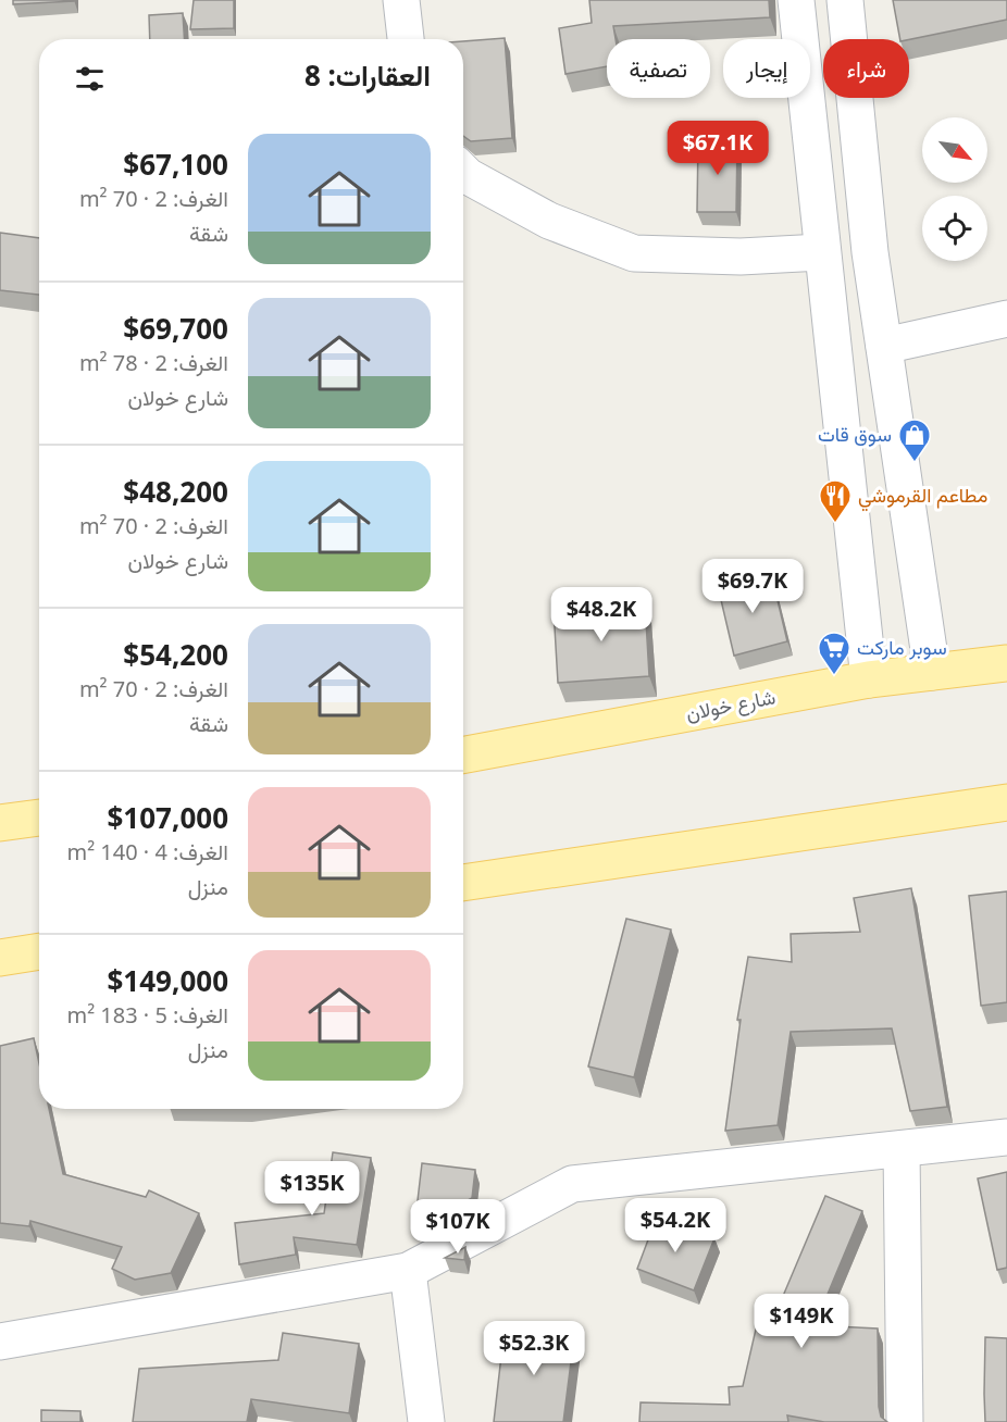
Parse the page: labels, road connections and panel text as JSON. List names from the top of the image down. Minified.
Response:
{"streets":{"main road":["شارع خولان"]},"places":{"shop":["سوق قات"],"restaurant":["مطاعم القرموشي"],"supermarket":["سوبر ماركت"]},"north":"bottom right","page":{"chip":["شراء","إيجار","تصفية"],"heading":"العقارات: 8","list":[{"name":"$67,100","note":"الغرف: 2 · 70 m² · شقة"},{"name":"$69,700","note":"الغرف: 2 · 78 m² · شارع خولان"},{"name":"$48,200","note":"الغرف: 2 · 70 m² · شارع خولان"},{"name":"$54,200","note":"الغرف: 2 · 70 m² · شقة"},{"name":"$107,000","note":"الغرف: 4 · 140 m² · منزل"},{"name":"$149,000","note":"الغرف: 5 · 183 m² · منزل"}],"price":["$67.1K","$69.7K","$48.2K","$135K","$54.2K","$107K","$149K","$52.3K"]}}
